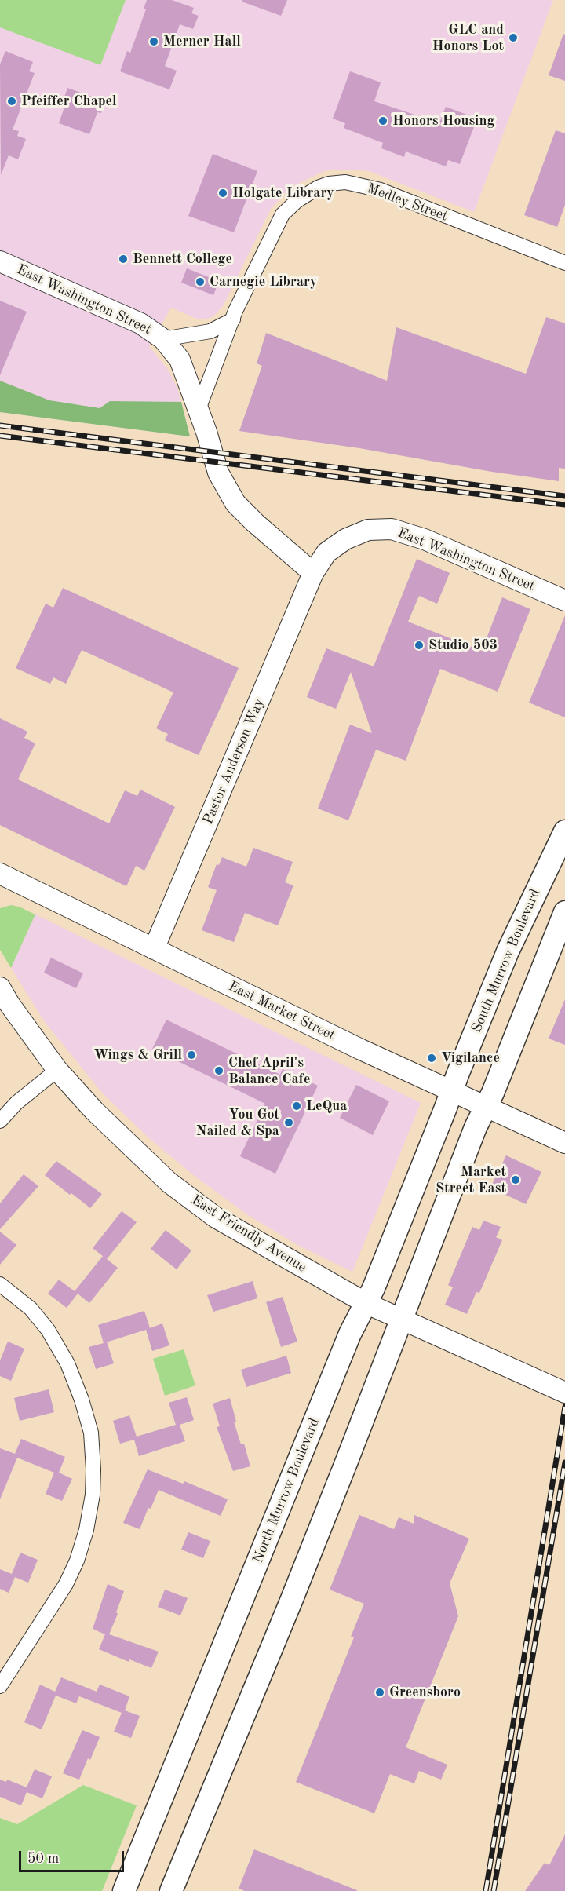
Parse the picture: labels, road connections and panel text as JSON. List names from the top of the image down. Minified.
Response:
{"streets":{"main road":["East Washington Street","Pastor Anderson Way","South Murrow Boulevard","East Market Street","East Friendly Avenue","North Murrow Boulevard"],"street":["Medley Street"]},"crossings":[["Medley Street","East Washington Street"],["East Washington Street","Pastor Anderson Way"],["Pastor Anderson Way","East Market Street"],["South Murrow Boulevard","East Market Street"],["South Murrow Boulevard","North Murrow Boulevard"],["East Market Street","North Murrow Boulevard"],["East Friendly Avenue","North Murrow Boulevard"]],"places":["GLC and Honors Lot","Merner Hall","Pfeiffer Chapel","Honors Housing","Holgate Library","Bennett College","Carnegie Library","Studio 503","Wings & Grill","Vigilance","Chef April's Balance Cafe","LeQua","You Got Nailed & Spa","Market Street East","Greensboro"],"scale_bar":"50 m"}
